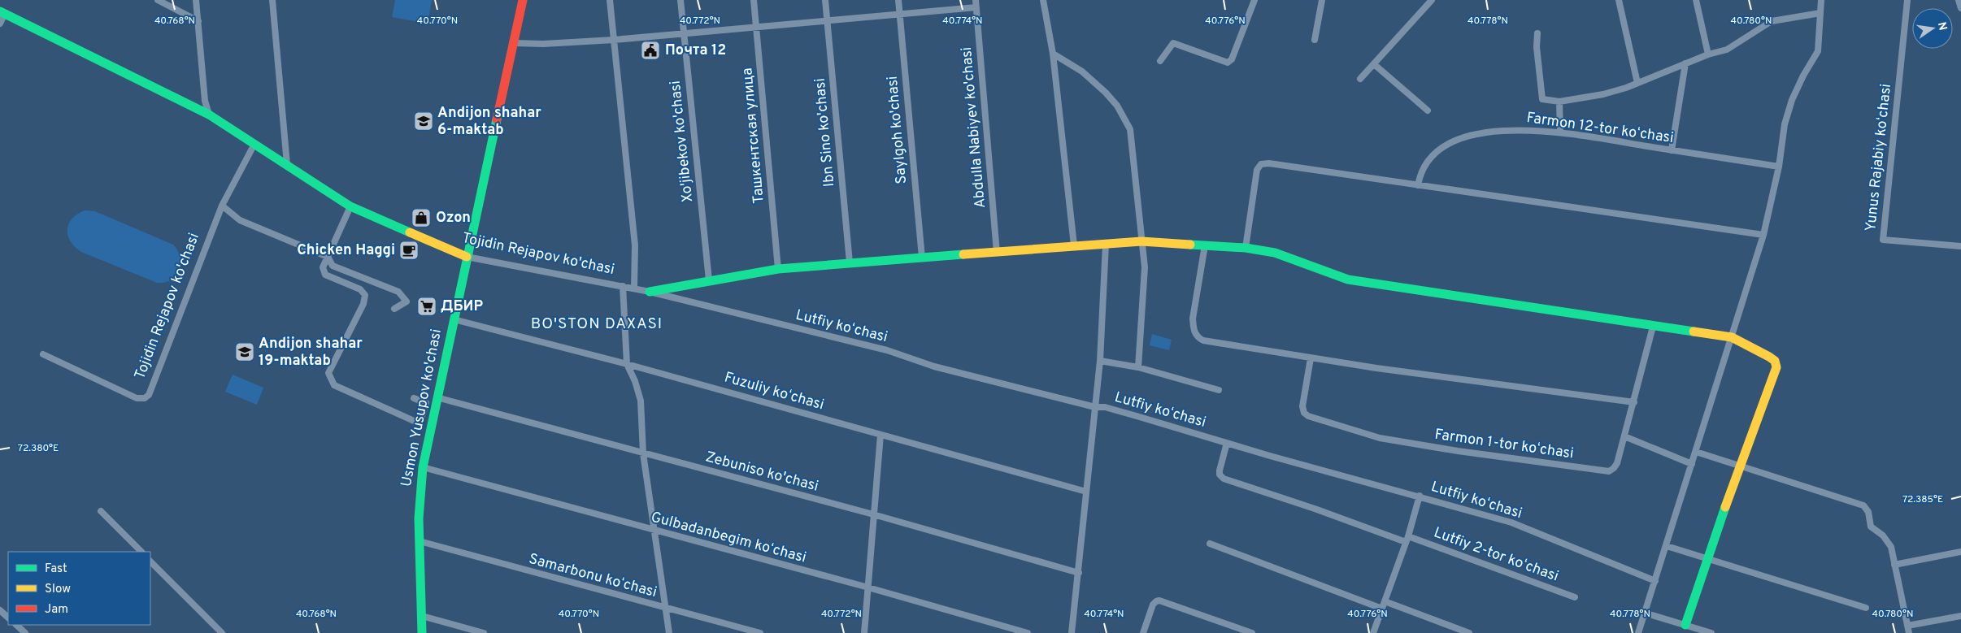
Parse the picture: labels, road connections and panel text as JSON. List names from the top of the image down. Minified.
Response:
{"streets":{"street":["Abdulla Nabiyev ko'chasi","Farmon 12-tor koʻchasi","Saylgoh ko'chasi","Ibn Sino ko'chasi","Ташкентская улица","Xo'jibekov ko'chasi","Yunus Rajabiy koʻchasi","Tojidin Rejapov ko'chasi","Lutfiy koʻchasi","Fuzuliy koʻchasi","Usmon Yusupov ko'chasi","Farmon 1-tor koʻchasi","Zebuniso ko'chasi","Gulbadanbegim koʻchasi","Lutfiy 2-tor koʻchasi","Samarbonu koʻchasi"]},"crossings":[["Tojidin Rejapov ko'chasi","Lutfiy koʻchasi"],["Tojidin Rejapov ko'chasi","Usmon Yusupov ko'chasi"],["Lutfiy koʻchasi","Lutfiy 2-tor koʻchasi"],["Fuzuliy koʻchasi","Usmon Yusupov ko'chasi"],["Usmon Yusupov ko'chasi","Zebuniso ko'chasi"],["Usmon Yusupov ko'chasi","Gulbadanbegim koʻchasi"],["Usmon Yusupov ko'chasi","Samarbonu koʻchasi"]],"districts":["BO'STON DAXASI"],"places":{"public building":["Почта 12"],"school or university":["Andijon shahar 6-maktab","Andijon shahar 19-maktab"],"shop":["Ozon"],"cafe":["Chicken Haggi"],"supermarket":["ДБИР"]},"legend":["Fast","Slow","Jam"],"north":"right","coordinates":["40.768°N","40.770°N","40.772°N","40.774°N","40.776°N","40.778°N","40.780°N","72.380°E","72.385°E"]}
